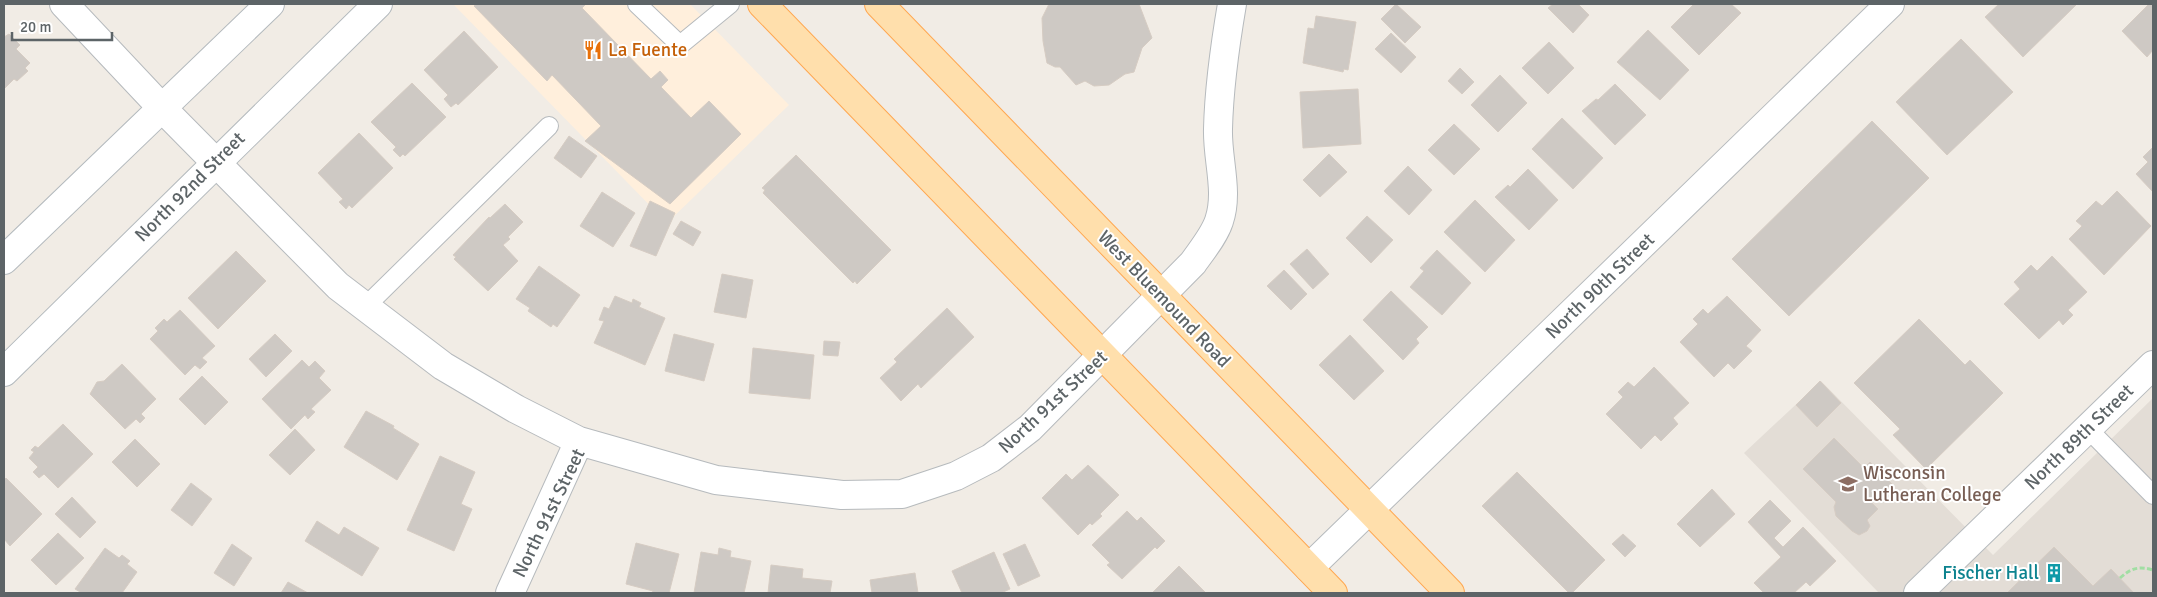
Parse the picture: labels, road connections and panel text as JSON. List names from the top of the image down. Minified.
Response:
{"streets":{"main road":["West Bluemound Road"],"street":["North 92nd Street","North 90th Street","North 91st Street","North 89th Street"]},"crossings":[["North 90th Street","West Bluemound Road"],["West Bluemound Road","North 91st Street"]],"places":{"restaurant":["La Fuente"],"school or university":["Wisconsin Lutheran College"],"building":["Fischer Hall"]},"scale_bar":"20 m"}
